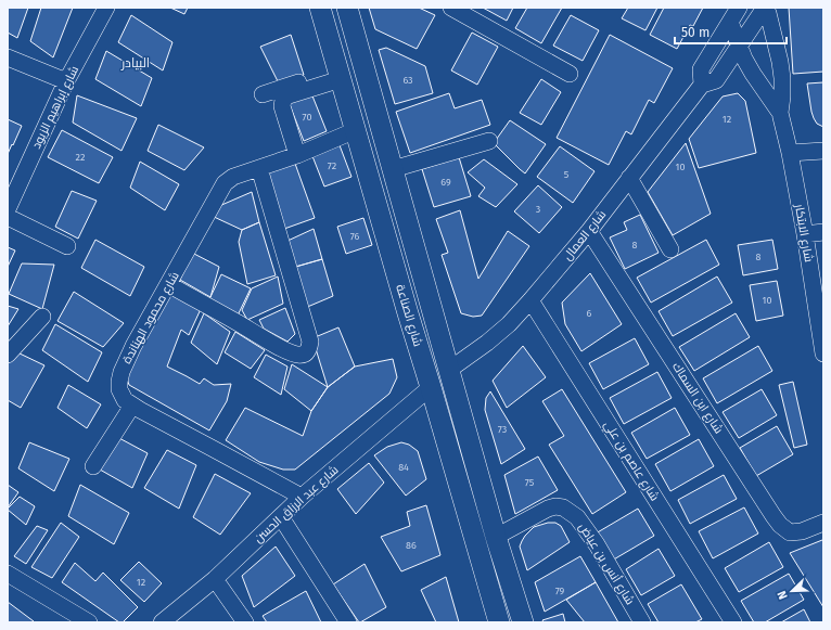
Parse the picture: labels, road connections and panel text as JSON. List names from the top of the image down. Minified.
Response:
{"streets":{"main road":["شارع الصناعة"],"street":["شارع إبراهيم الزيود","شارع الابتكار","شارع العمال","شارع محمود الهناندة","شارع ابن السماك","شارع عاصم بن علي","شارع عبد الرزاق الحسن","شارع أنس بن عياض"]},"crossings":[["شارع الابتكار","شارع العمال"],["شارع العمال","شارع الصناعة"],["شارع العمال","شارع ابن السماك"],["شارع العمال","شارع عاصم بن علي"],["شارع الصناعة","شارع عبد الرزاق الحسن"],["شارع الصناعة","شارع أنس بن عياض"],["شارع محمود الهناندة","شارع عبد الرزاق الحسن"]],"districts":["البيادر"],"house_numbers":["63","70","12","22","72","10","5","69","3","76","8","8","10","6","73","84","75","86","12","79"],"scale_bar":"50 m","north":"bottom left"}
